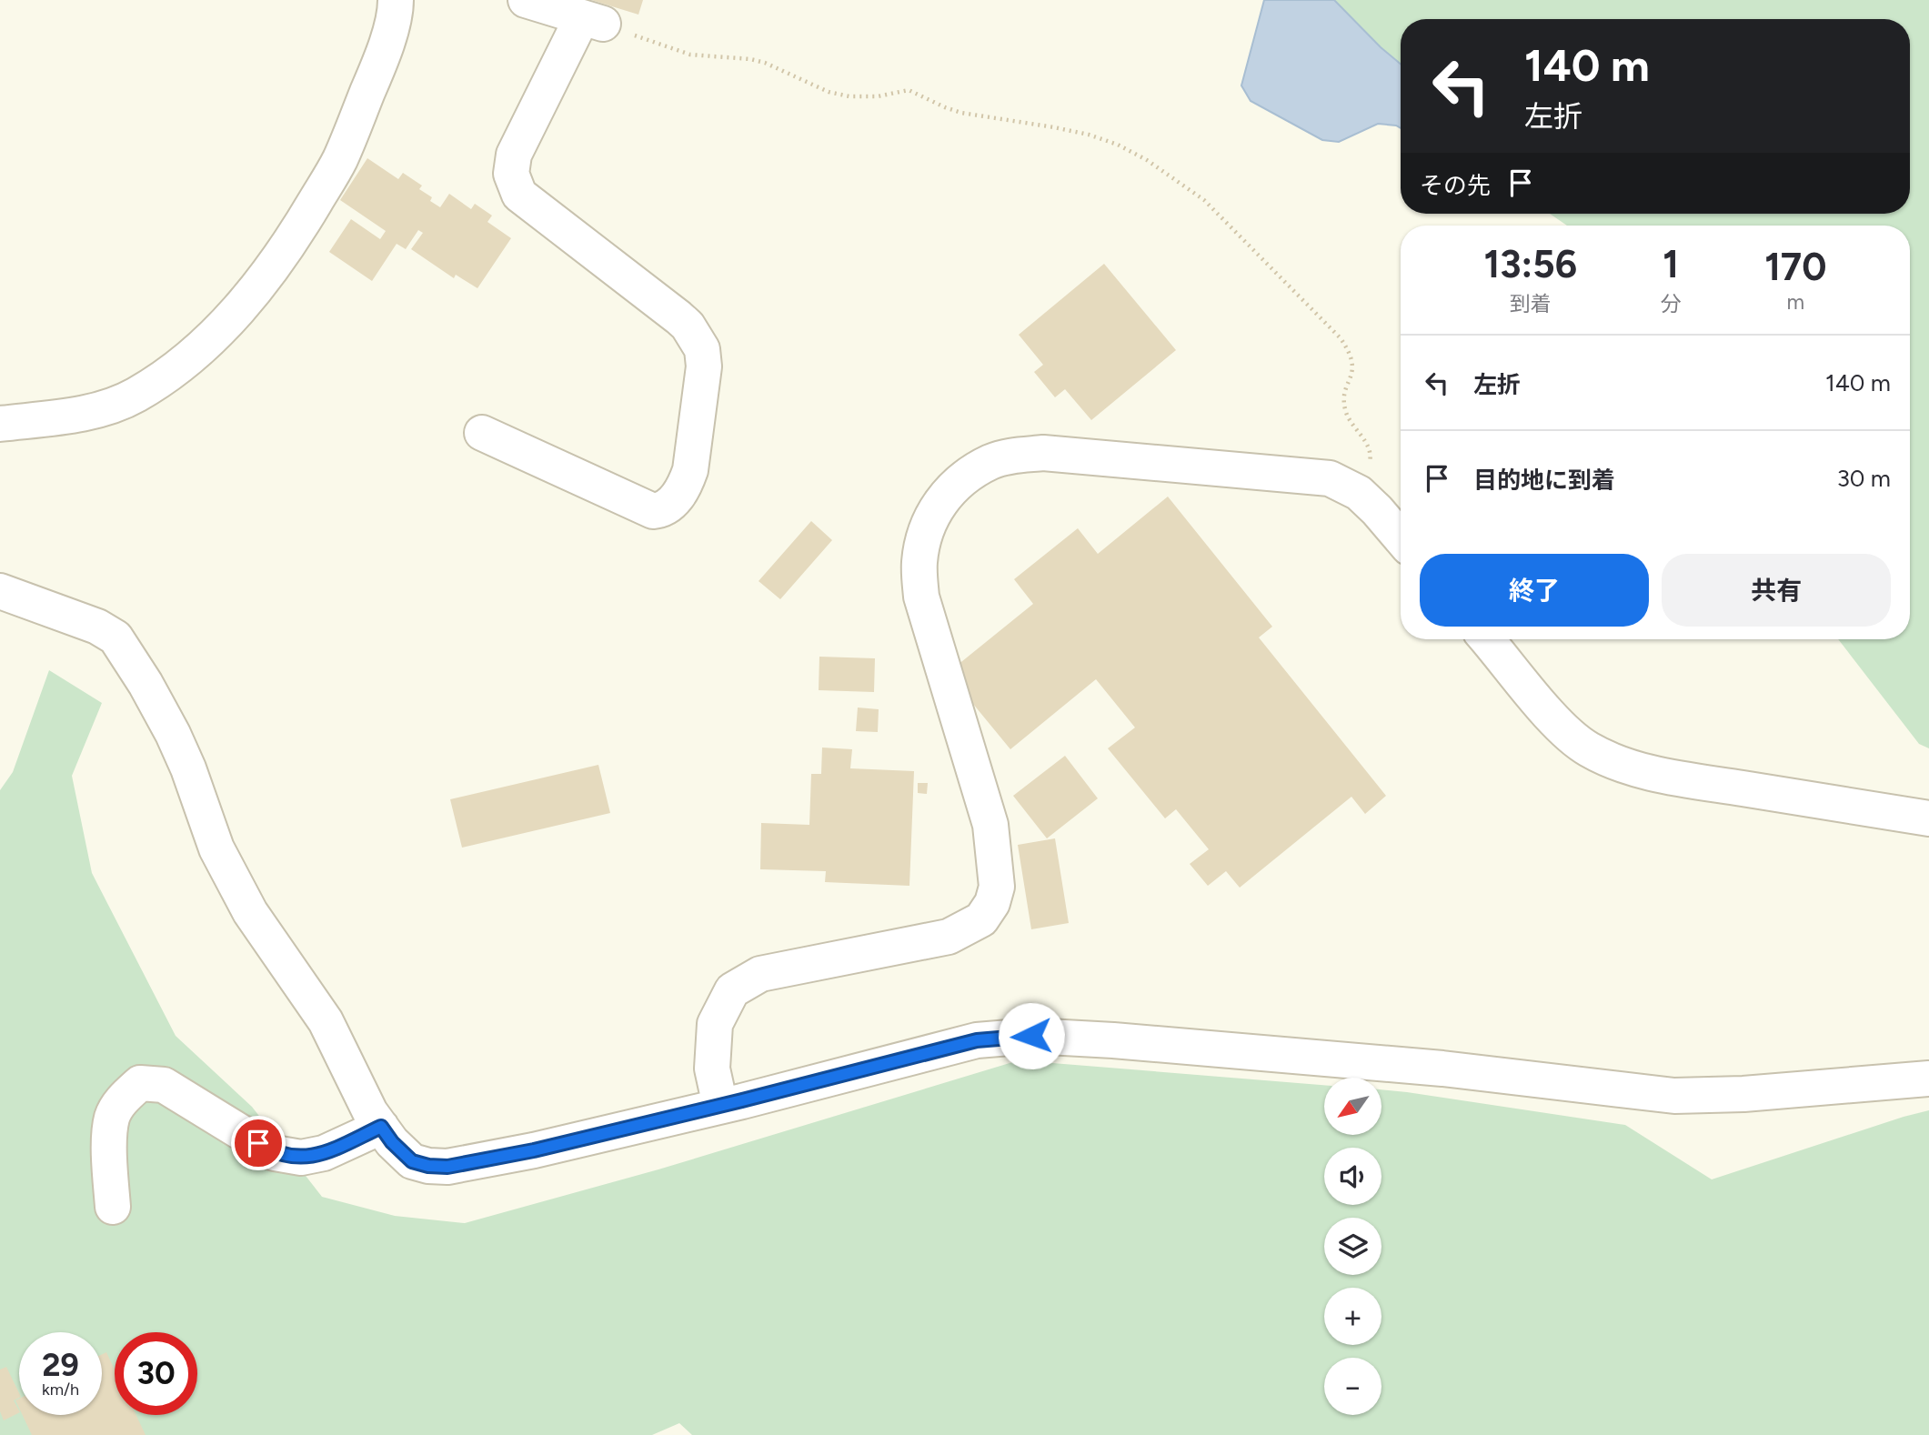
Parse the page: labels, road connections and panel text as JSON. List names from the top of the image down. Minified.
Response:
{"north":"bottom left","page":{"turn":["140 m","左折"],"then":"その先","eta":["13:56","到着","1","分","170","m"],"list":[{"name":"左折","value":"140 m"},{"name":"目的地に到着","value":"30 m"}],"buttons":["終了","共有"],"map_buttons":["+","−"],"speed":"29 km/h","limit":"30"}}
